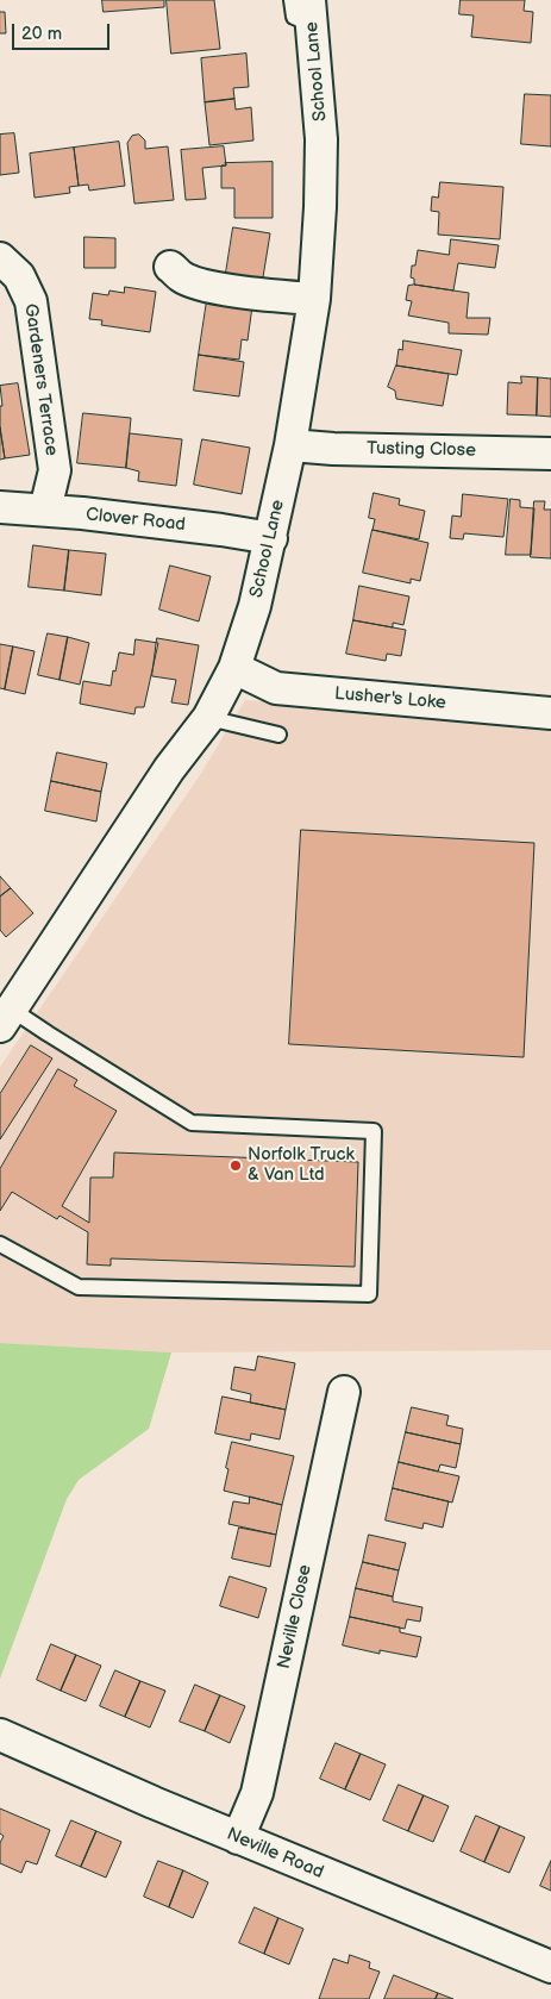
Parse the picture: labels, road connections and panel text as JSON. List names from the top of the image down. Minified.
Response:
{"streets":{"street":["School Lane","Gardeners Terrace","Tusting Close","Clover Road","Lusher's Loke","Neville Close","Neville Road"]},"crossings":[["School Lane","Tusting Close"],["School Lane","Clover Road"],["School Lane","Lusher's Loke"],["Gardeners Terrace","Clover Road"],["Neville Close","Neville Road"]],"places":["Norfolk Truck & Van Ltd"],"scale_bar":"20 m"}
